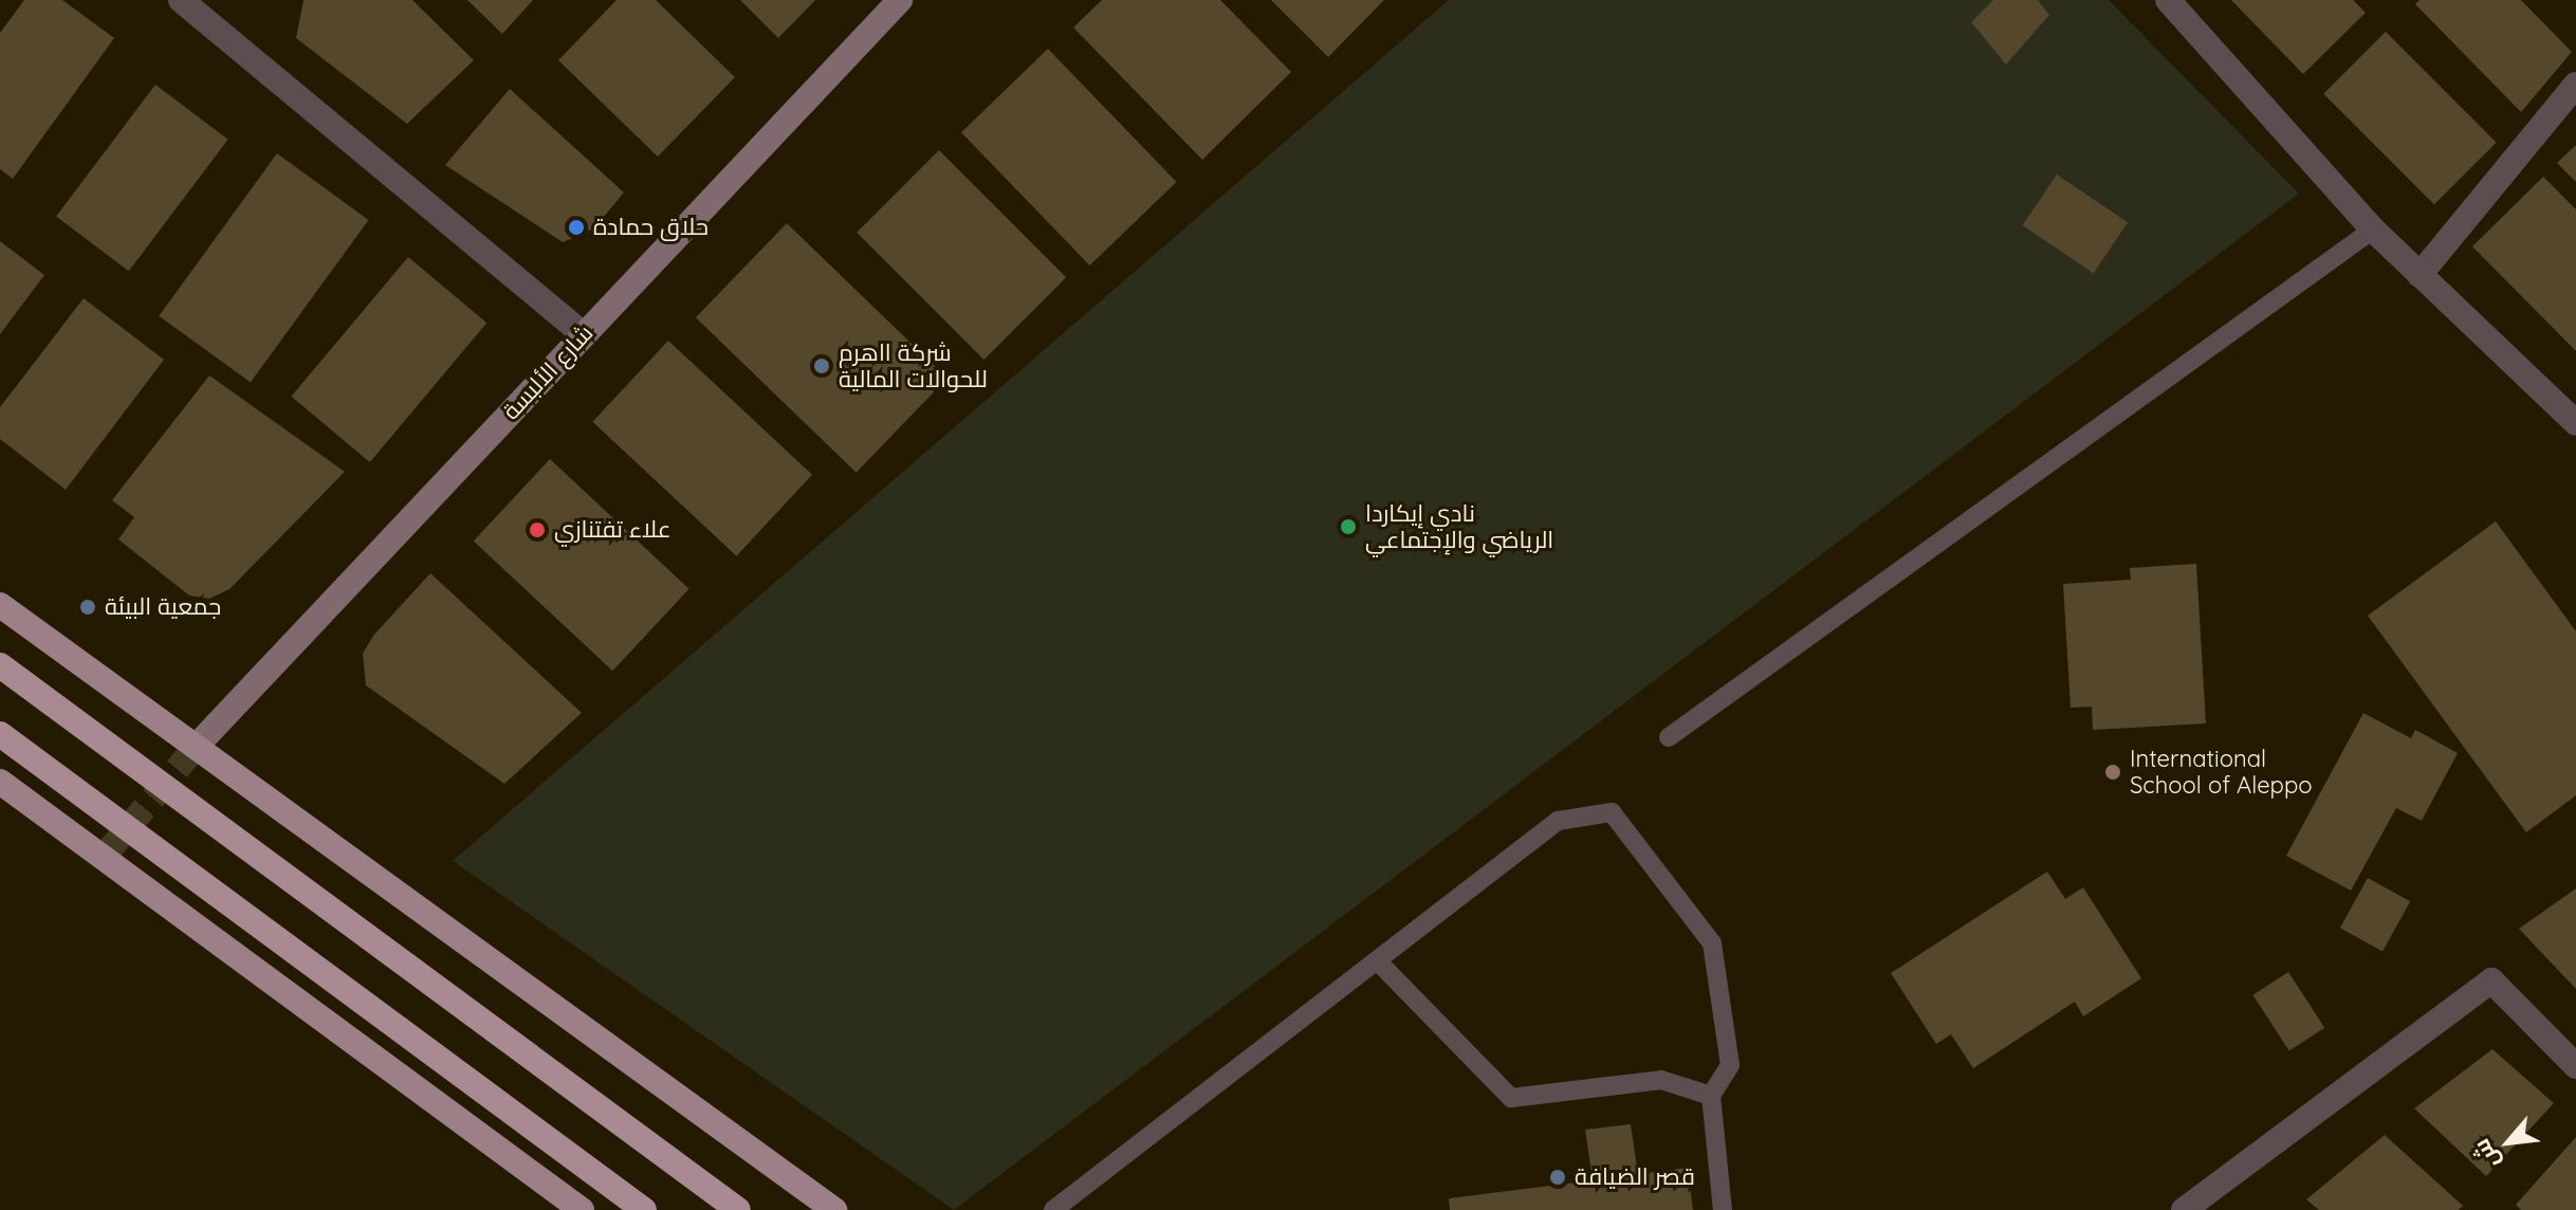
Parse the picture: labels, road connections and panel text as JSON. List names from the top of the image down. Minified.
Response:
{"streets":{"main road":["شارع الألبسة"]},"places":["حلاق حمادة","شركة ااهرم للحوالات المالية","نادي إيكاردا الرياضي والإجتماعي","علاء تفتنازي","جمعية البيئة","International School of Aleppo","قصر الضيافة"],"north":"bottom left"}
